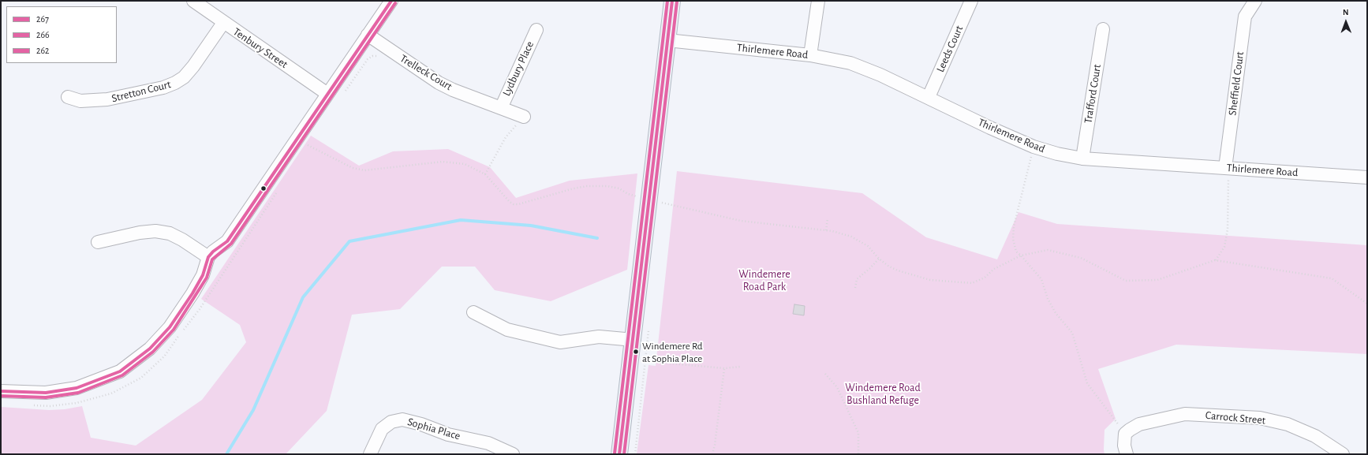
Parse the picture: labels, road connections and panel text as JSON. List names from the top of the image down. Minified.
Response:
{"streets":{"street":["Tenbury Street","Leeds Court","Thirlemere Road","Lydbury Place","Trelleck Court","Sheffield Court","Stretton Court","Trafford Court","Carrock Street","Sophia Place"]},"crossings":[["Tenbury Street","Stretton Court"],["Leeds Court","Thirlemere Road"],["Thirlemere Road","Sheffield Court"],["Thirlemere Road","Trafford Court"],["Lydbury Place","Trelleck Court"]],"parks":["Windemere Road Park","Windemere Road Bushland Refuge"],"places":["Windemere Rd at Sophia Place"],"lines":["transit line 267","transit line 262","transit line 266"],"legend":["267","266","262"],"north":"top"}
